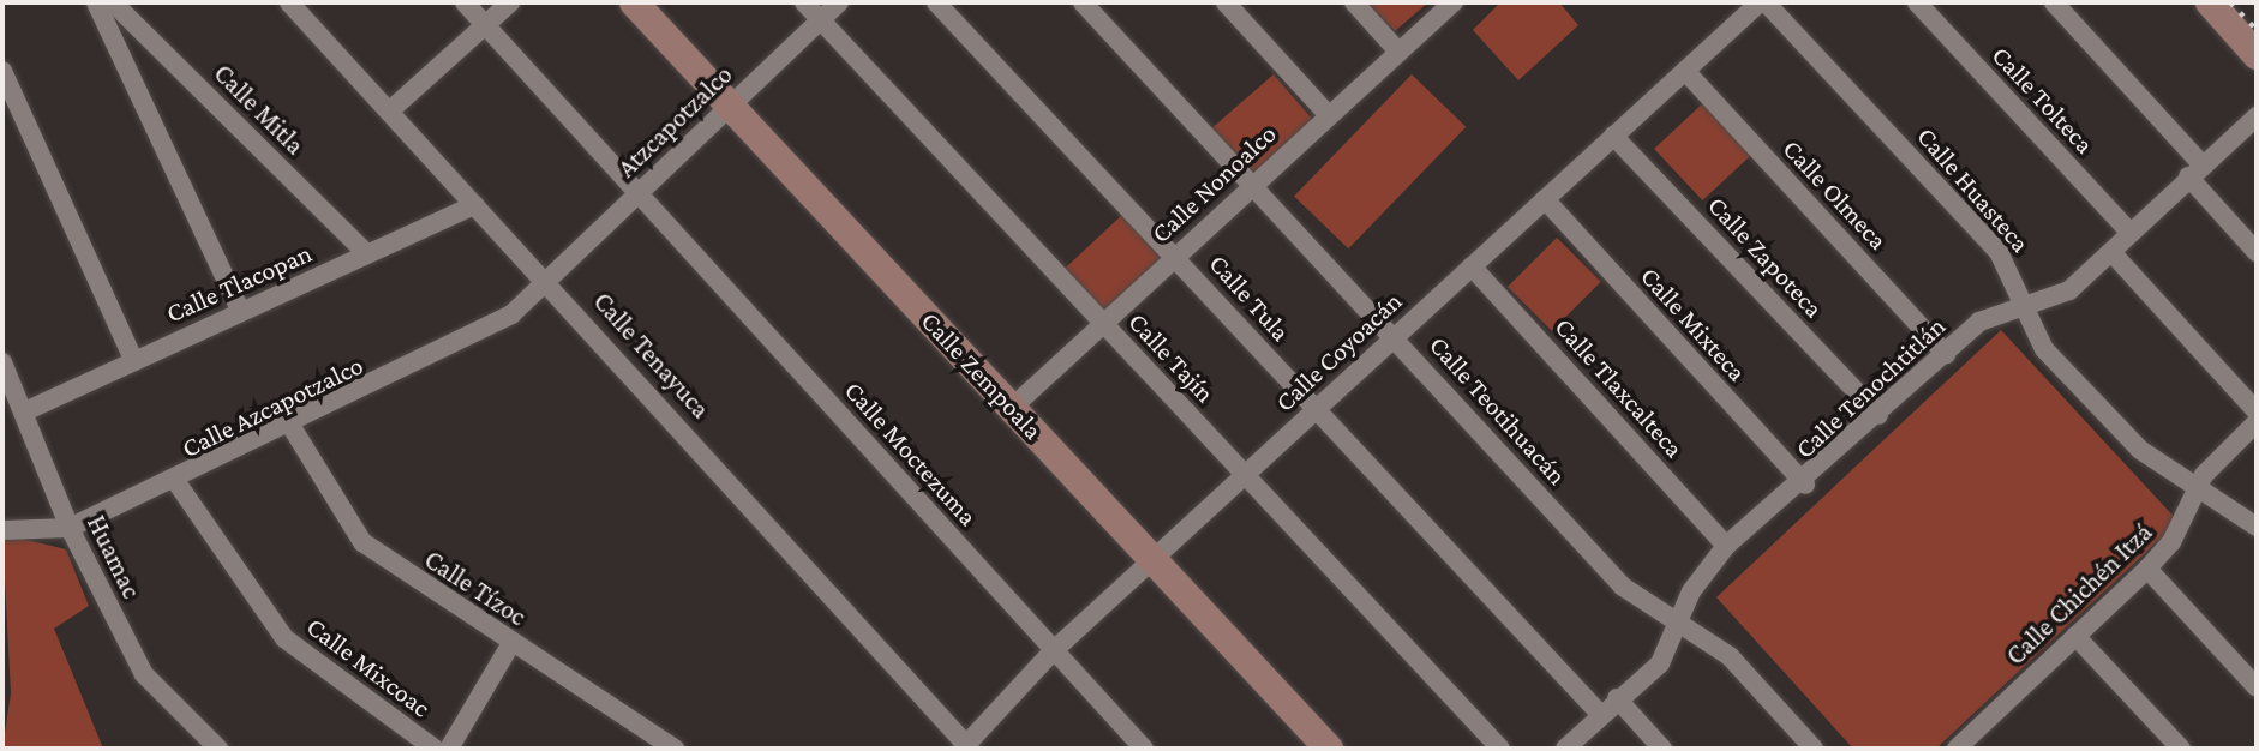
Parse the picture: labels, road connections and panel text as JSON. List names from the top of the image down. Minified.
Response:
{"streets":{"street":["Calle Tolteca","Calle Mitla","Atzcapotzalco","Calle Nonoalco","Calle Huasteca","Calle Olmeca","Calle Zapoteca","Calle Tlacopan","Calle Tula","Calle Mixteca","Calle Coyoacán","Calle Tenayuca","Calle Tajín","Calle Zempoala","Calle Tlaxcalteca","Calle Tenochtitlán","Calle Azcapotzalco","Calle Teotihuacán","Calle Moctezuma","Huamac","Calle Tízoc","Calle Chichén Itzá","Calle Mixcoac"]},"crossings":[["Calle Tolteca","Calle Tenochtitlán"],["Calle Mitla","Calle Tlacopan"],["Atzcapotzalco","Calle Tenayuca"],["Atzcapotzalco","Calle Tajín"],["Atzcapotzalco","Calle Zempoala"],["Atzcapotzalco","Calle Azcapotzalco"],["Atzcapotzalco","Calle Moctezuma"],["Calle Nonoalco","Calle Tula"],["Calle Nonoalco","Calle Tajín"],["Calle Nonoalco","Calle Zempoala"],["Calle Nonoalco","Calle Teotihuacán"],["Calle Huasteca","Calle Coyoacán"],["Calle Huasteca","Calle Tenochtitlán"],["Calle Huasteca","Calle Chichén Itzá"],["Calle Olmeca","Calle Coyoacán"],["Calle Olmeca","Calle Tenochtitlán"],["Calle Zapoteca","Calle Coyoacán"],["Calle Zapoteca","Calle Tenochtitlán"],["Calle Tlacopan","Calle Tenayuca"],["Calle Tlacopan","Huamac"],["Calle Tula","Calle Coyoacán"],["Calle Tula","Calle Tenochtitlán"],["Calle Mixteca","Calle Coyoacán"],["Calle Mixteca","Calle Tenochtitlán"],["Calle Coyoacán","Calle Tenayuca"],["Calle Coyoacán","Calle Tajín"],["Calle Coyoacán","Calle Zempoala"],["Calle Coyoacán","Calle Tlaxcalteca"],["Calle Coyoacán","Calle Teotihuacán"],["Calle Coyoacán","Calle Moctezuma"],["Calle Tenayuca","Calle Azcapotzalco"],["Calle Tlaxcalteca","Calle Tenochtitlán"],["Calle Tenochtitlán","Calle Teotihuacán"],["Calle Azcapotzalco","Huamac"],["Calle Azcapotzalco","Calle Tízoc"],["Calle Azcapotzalco","Calle Mixcoac"]]}
